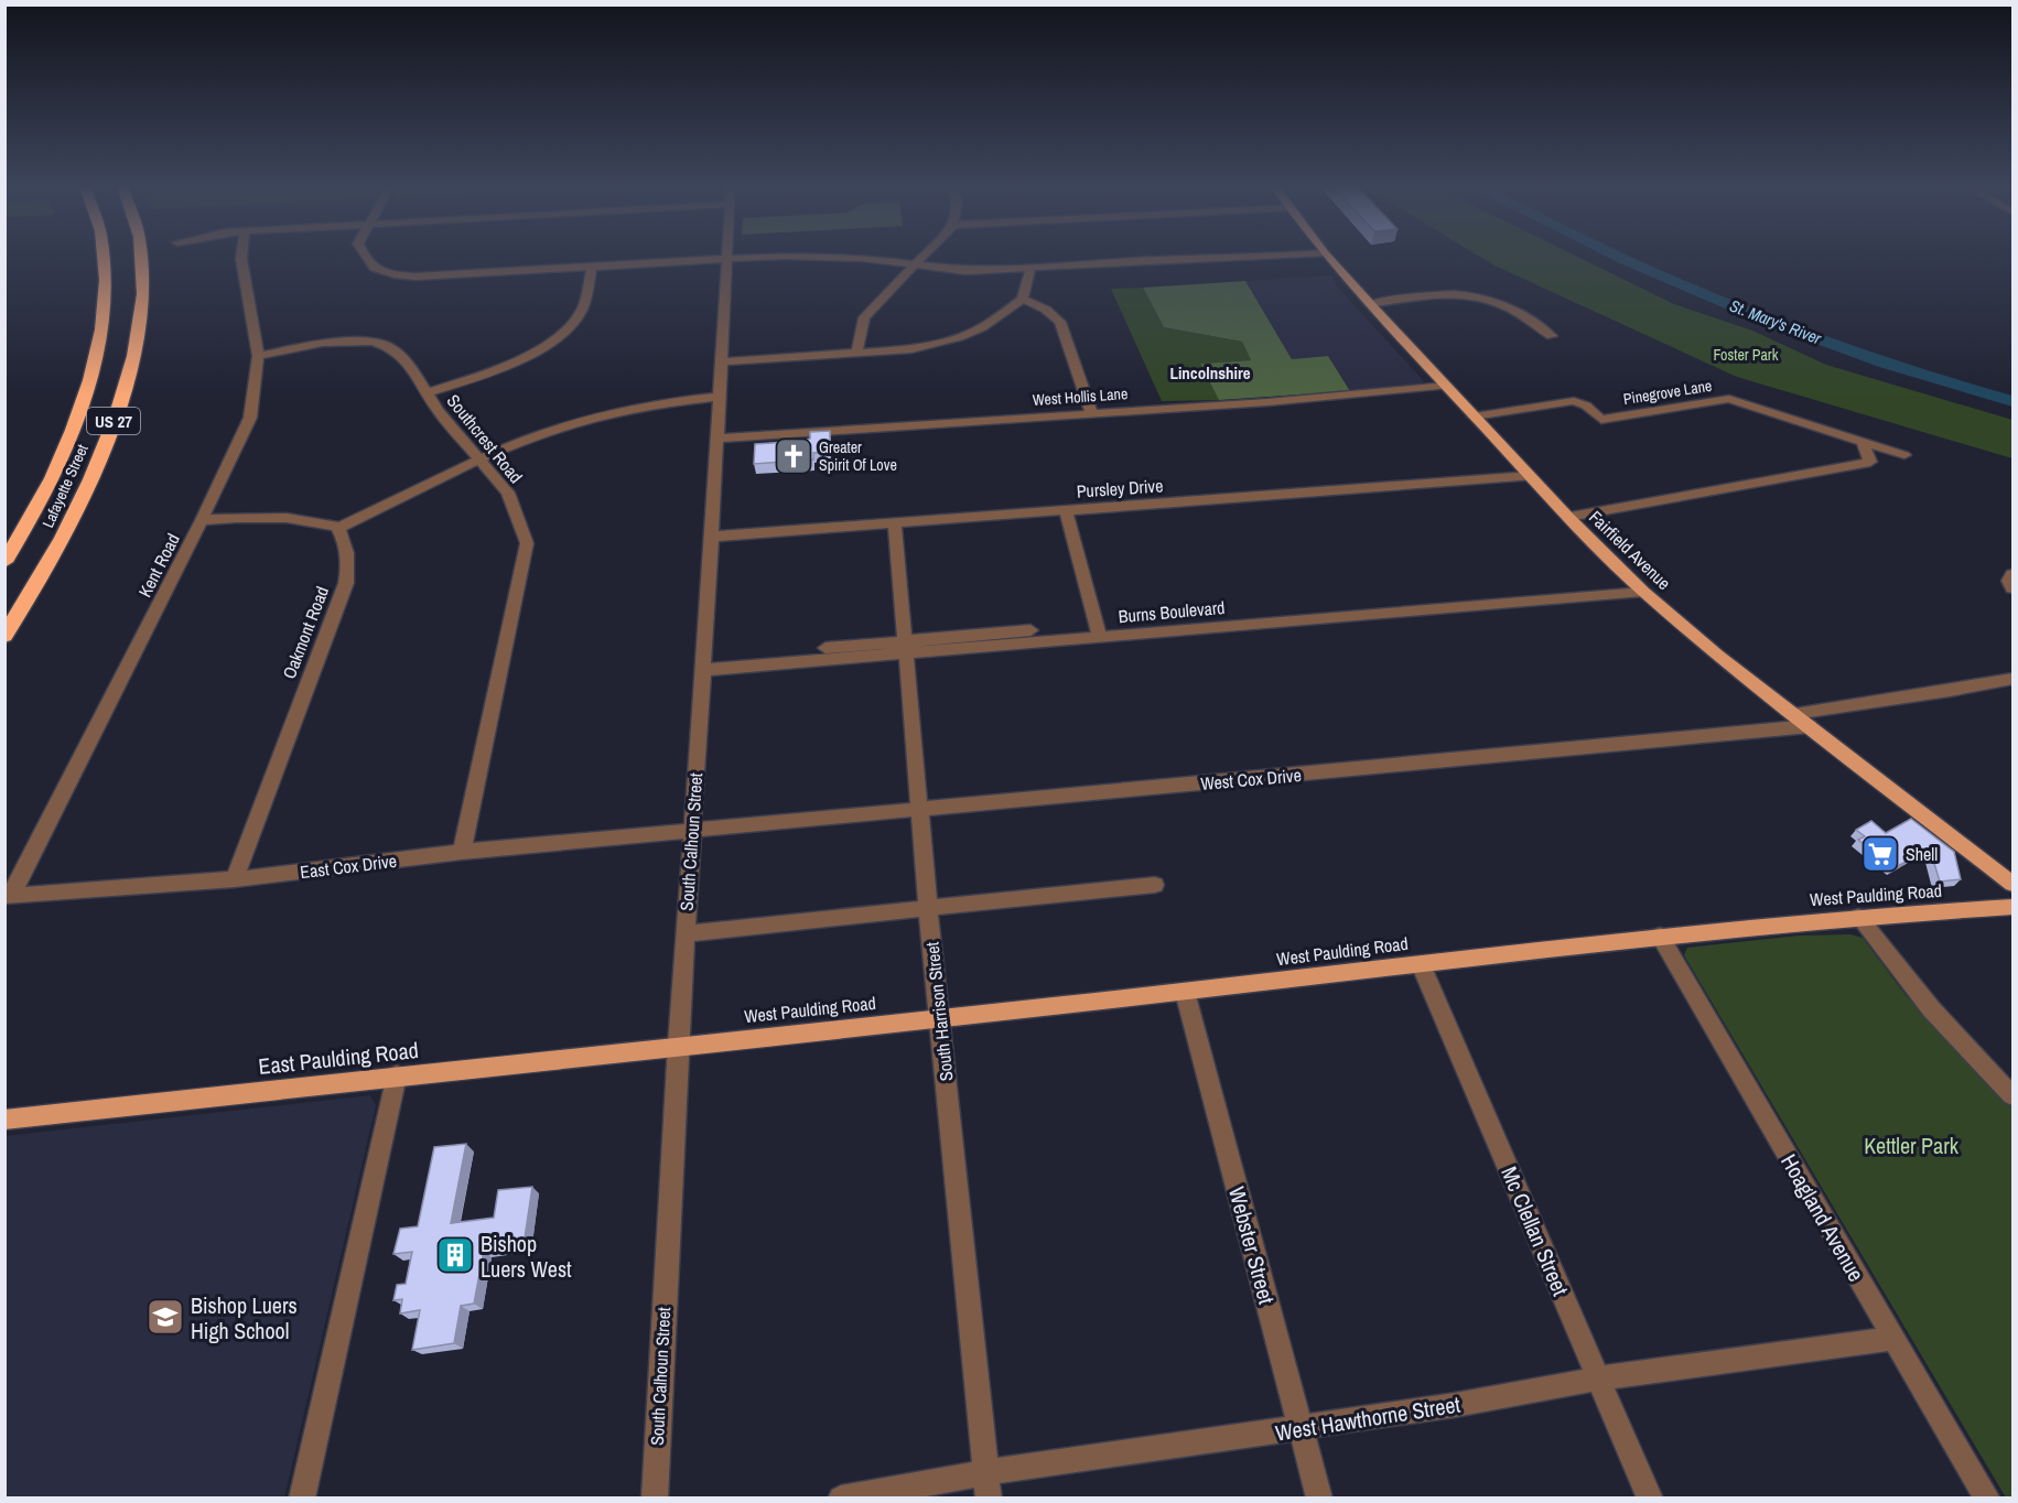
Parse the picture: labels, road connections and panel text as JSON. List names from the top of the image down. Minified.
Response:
{"streets":{"highway":["US 27","Lafayette Street"],"main road":["Fairfield Avenue","West Paulding Road","East Paulding Road"],"street":["Pinegrove Lane","West Hollis Lane","Southcrest Road","Pursley Drive","Kent Road","Burns Boulevard","Oakmont Road","West Cox Drive","South Calhoun Street","East Cox Drive","South Harrison Street","Hoagland Avenue","Mc Clellan Street","Webster Street","West Hawthorne Street"]},"crossings":[["Pinegrove Lane","Fairfield Avenue"],["West Hollis Lane","Fairfield Avenue"],["West Hollis Lane","South Calhoun Street"],["Southcrest Road","Kent Road"],["Southcrest Road","East Cox Drive"],["Pursley Drive","Fairfield Avenue"],["Pursley Drive","South Calhoun Street"],["Pursley Drive","South Harrison Street"],["Fairfield Avenue","Burns Boulevard"],["Fairfield Avenue","West Cox Drive"],["Kent Road","East Cox Drive"],["Burns Boulevard","South Calhoun Street"],["Burns Boulevard","South Harrison Street"],["Oakmont Road","East Cox Drive"],["West Cox Drive","South Calhoun Street"],["West Cox Drive","East Cox Drive"],["West Cox Drive","South Harrison Street"],["South Calhoun Street","East Cox Drive"],["South Calhoun Street","West Paulding Road"],["South Calhoun Street","East Paulding Road"],["West Paulding Road","South Harrison Street"],["West Paulding Road","East Paulding Road"],["West Paulding Road","Hoagland Avenue"],["West Paulding Road","Mc Clellan Street"],["West Paulding Road","Webster Street"],["South Harrison Street","West Hawthorne Street"],["Hoagland Avenue","West Hawthorne Street"],["Mc Clellan Street","West Hawthorne Street"],["Webster Street","West Hawthorne Street"]],"districts":["Lincolnshire"],"water":["St. Mary's River"],"parks":["Foster Park","Kettler Park"],"places":{"church":["Greater Spirit Of Love"],"supermarket":["Shell"],"building":["Bishop Luers West"],"school or university":["Bishop Luers High School"]}}
